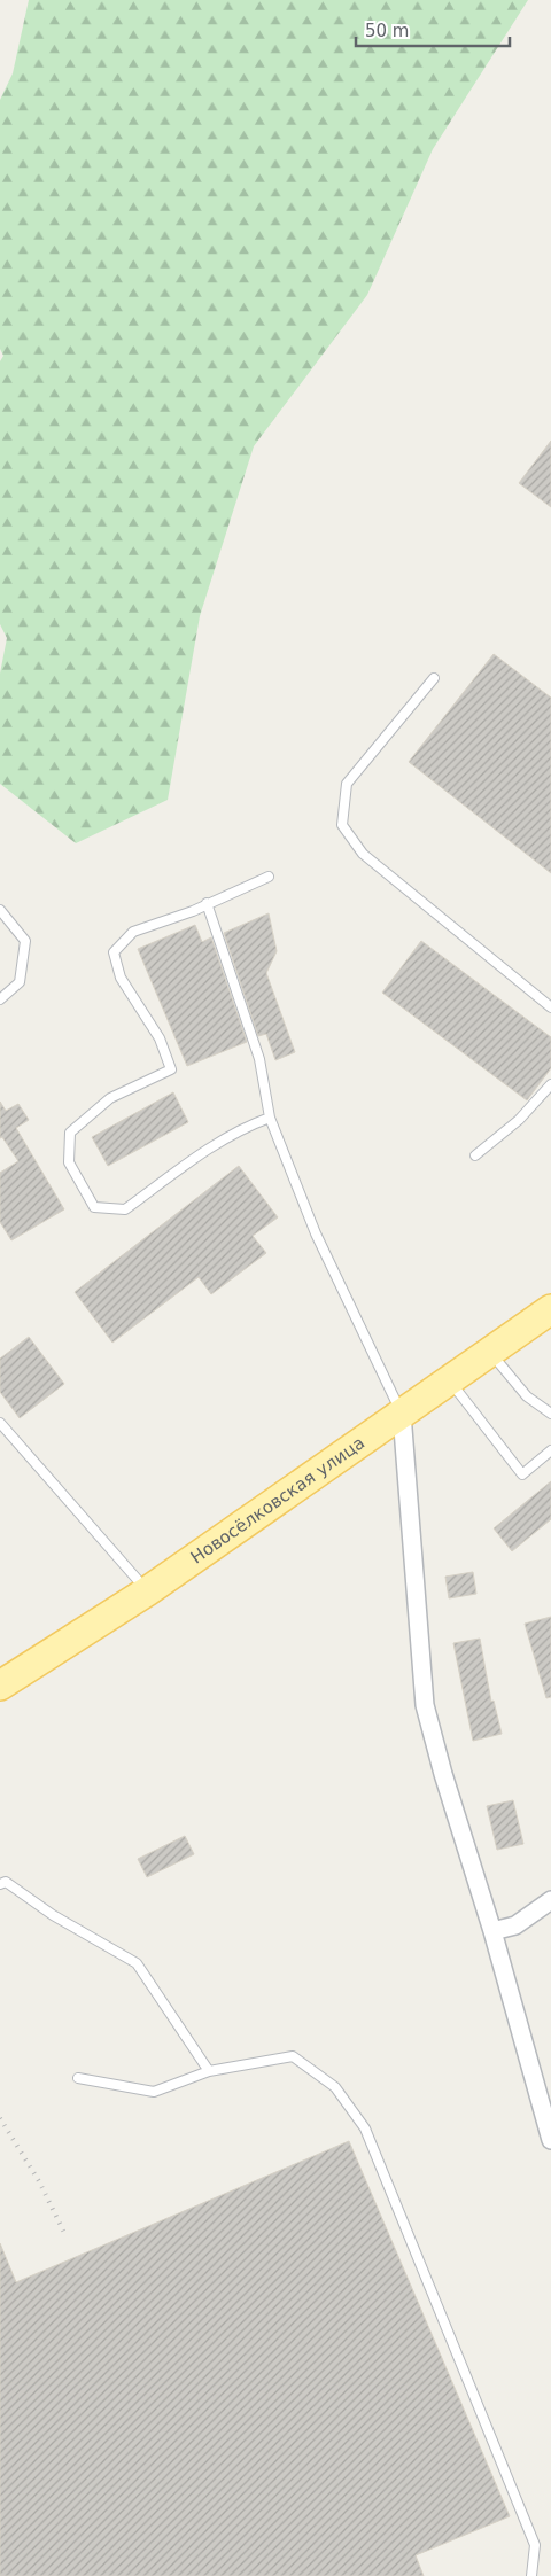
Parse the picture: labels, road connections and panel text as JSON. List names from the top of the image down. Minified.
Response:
{"streets":{"main road":["Новосёлковская улица"]},"scale_bar":"50 m"}
